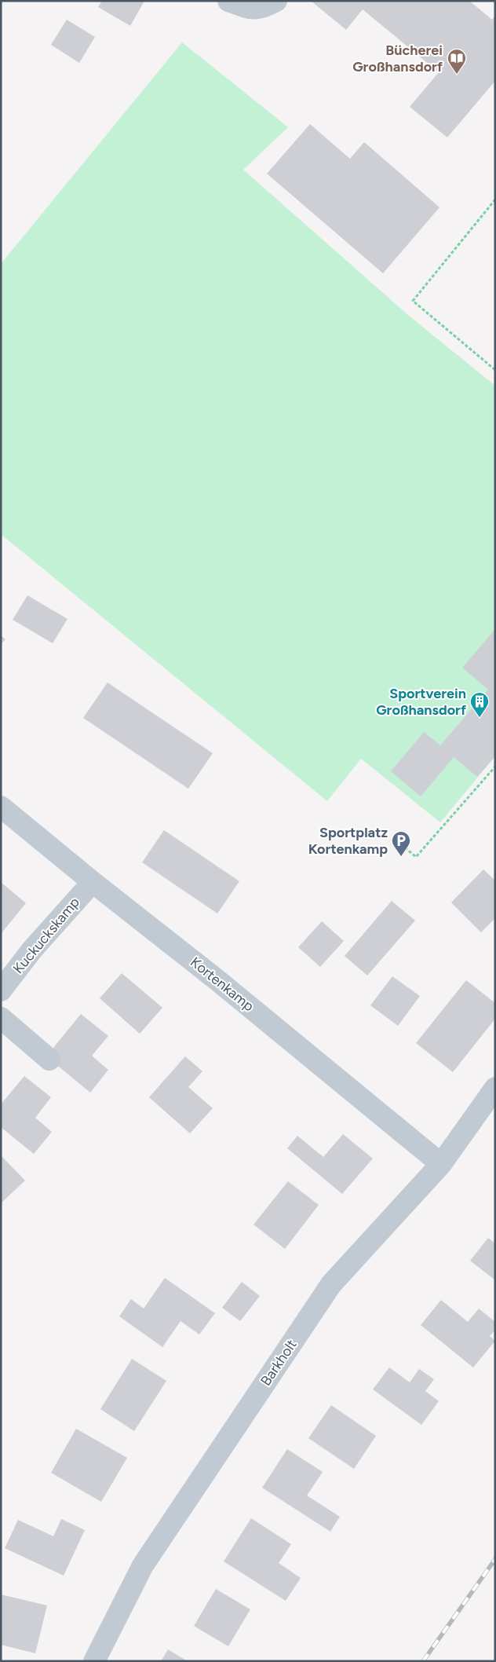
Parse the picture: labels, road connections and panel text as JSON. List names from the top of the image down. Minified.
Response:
{"streets":{"street":["Kuckuckskamp","Kortenkamp","Barkholt"]},"crossings":[["Kuckuckskamp","Kortenkamp"],["Kortenkamp","Barkholt"]],"places":{"library":["Bücherei Großhansdorf"],"building":["Sportverein Großhansdorf"],"parking":["Sportplatz Kortenkamp"]}}
